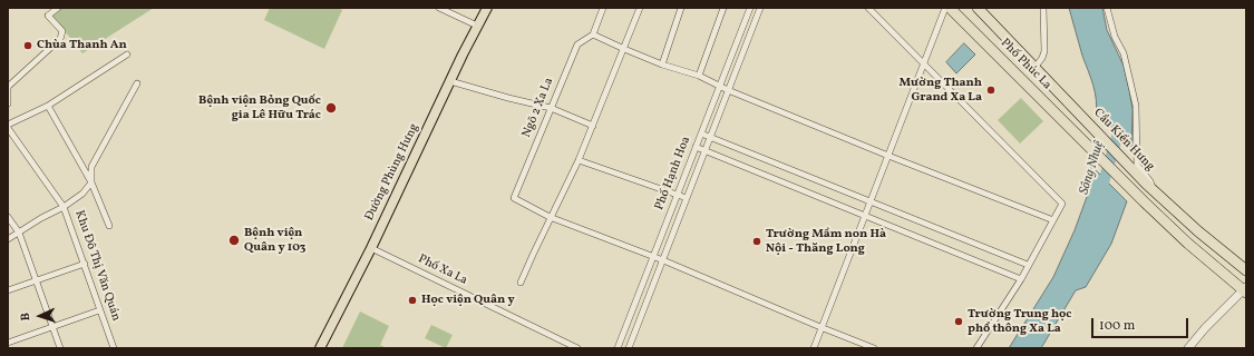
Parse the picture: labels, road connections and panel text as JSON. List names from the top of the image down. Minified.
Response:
{"streets":{"highway":["Phố Phúc La","Cầu Kiến Hưng"],"main road":["Đường Phùng Hưng"],"street":["Ngõ 2 Xa La","Phố Hạnh Hoa","Khu Đô Thị Văn Quán","Phố Xa La"]},"crossings":[["Phố Phúc La","Cầu Kiến Hưng"],["Đường Phùng Hưng","Phố Xa La"]],"water":["Sông Nhuệ"],"places":["Chùa Thanh An","Mường Thanh Grand Xa La","Bệnh viện Bỏng Quốc gia Lê Hữu Trác","Bệnh viện Quân y 103","Trường Mầm non Hà Nội - Thăng Long","Học viện Quân y","Trường Trung học phổ thông Xa La"],"scale_bar":"100 m","north":"left"}
